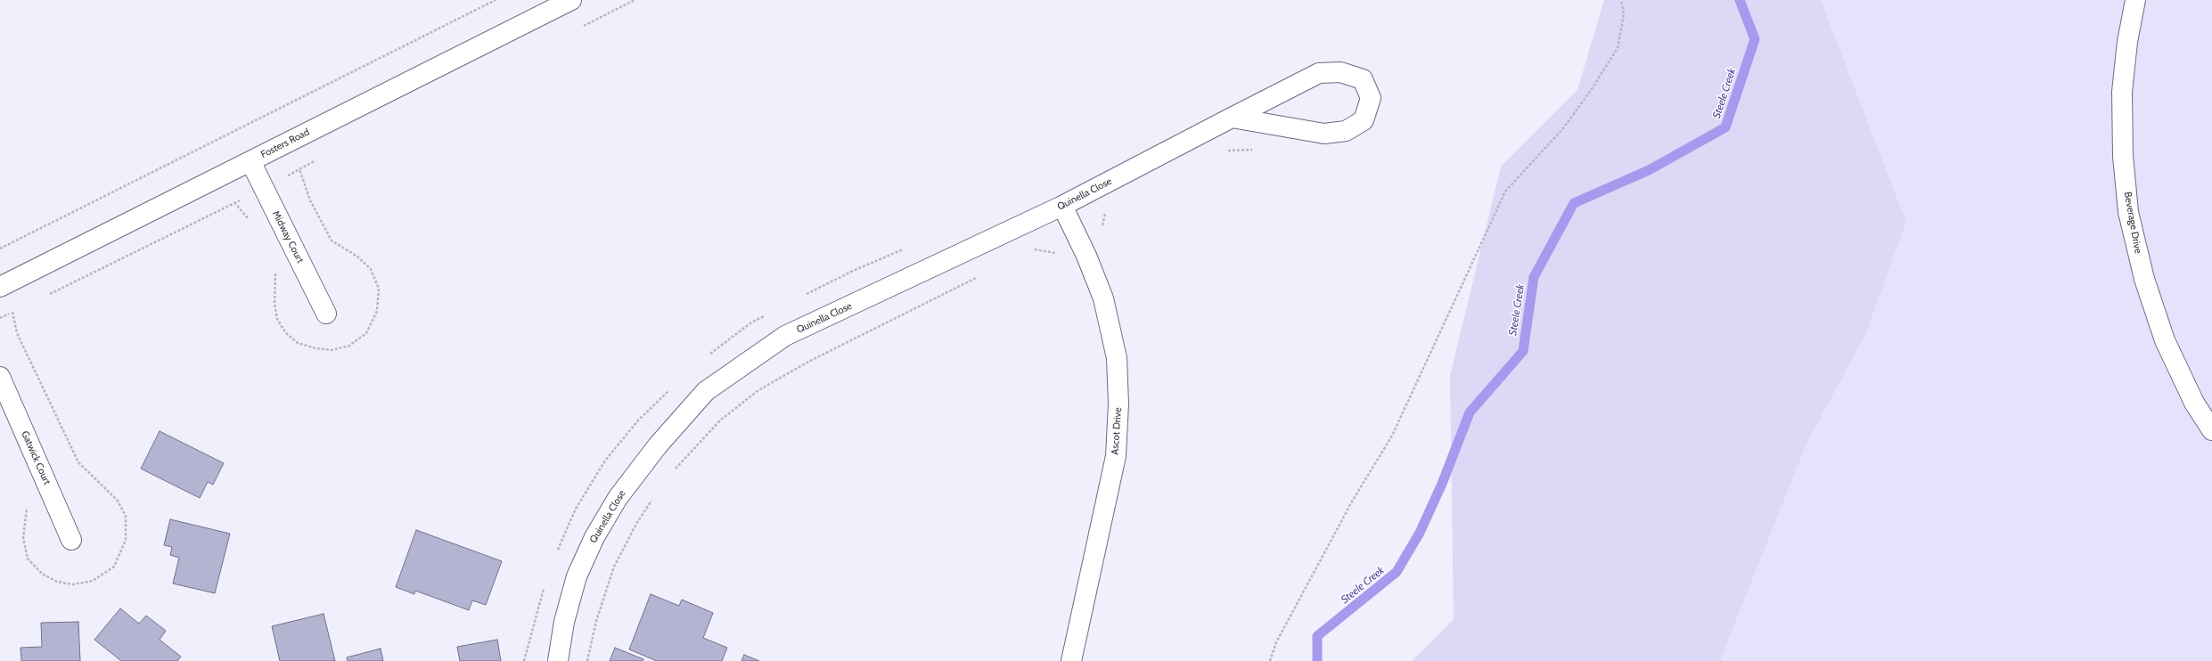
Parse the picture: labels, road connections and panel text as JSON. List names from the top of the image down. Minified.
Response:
{"streets":{"street":["Fosters Road","Quinella Close","Beverage Drive","Midway Court","Ascot Drive","Gatwick Court"]},"crossings":[["Fosters Road","Midway Court"],["Quinella Close","Ascot Drive"]],"water":["Steele Creek"]}
